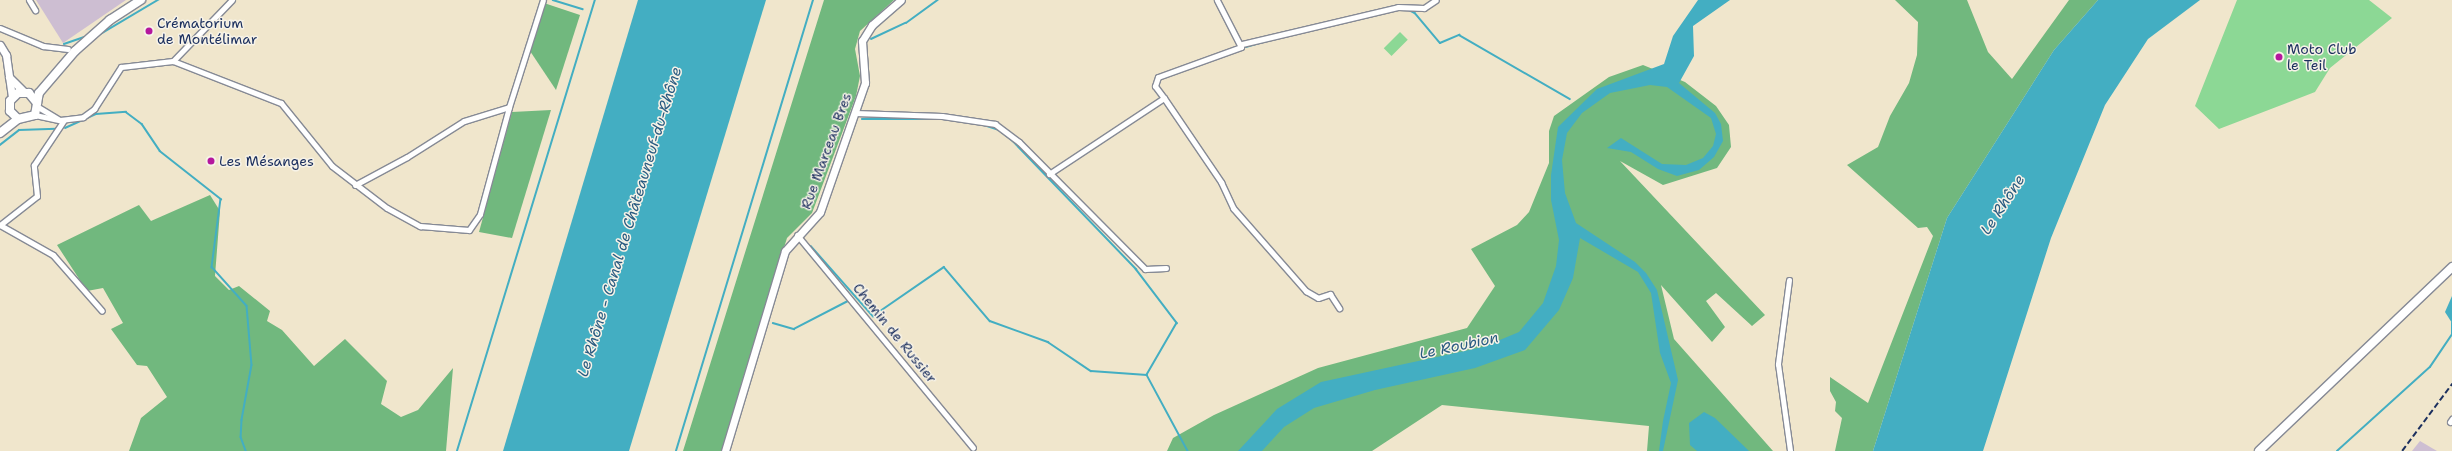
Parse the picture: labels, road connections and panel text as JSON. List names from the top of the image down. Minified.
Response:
{"streets":{"street":["Rue Marceau Bres","Chemin de Russier"]},"crossings":[["Rue Marceau Bres","Chemin de Russier"]],"water":["Le Rhône","Le Rhône - Canal de Châteauneuf-du-Rhône","Le Roubion"],"places":["Crématorium de Montélimar","Moto Club le Teil","Les Mésanges"]}
